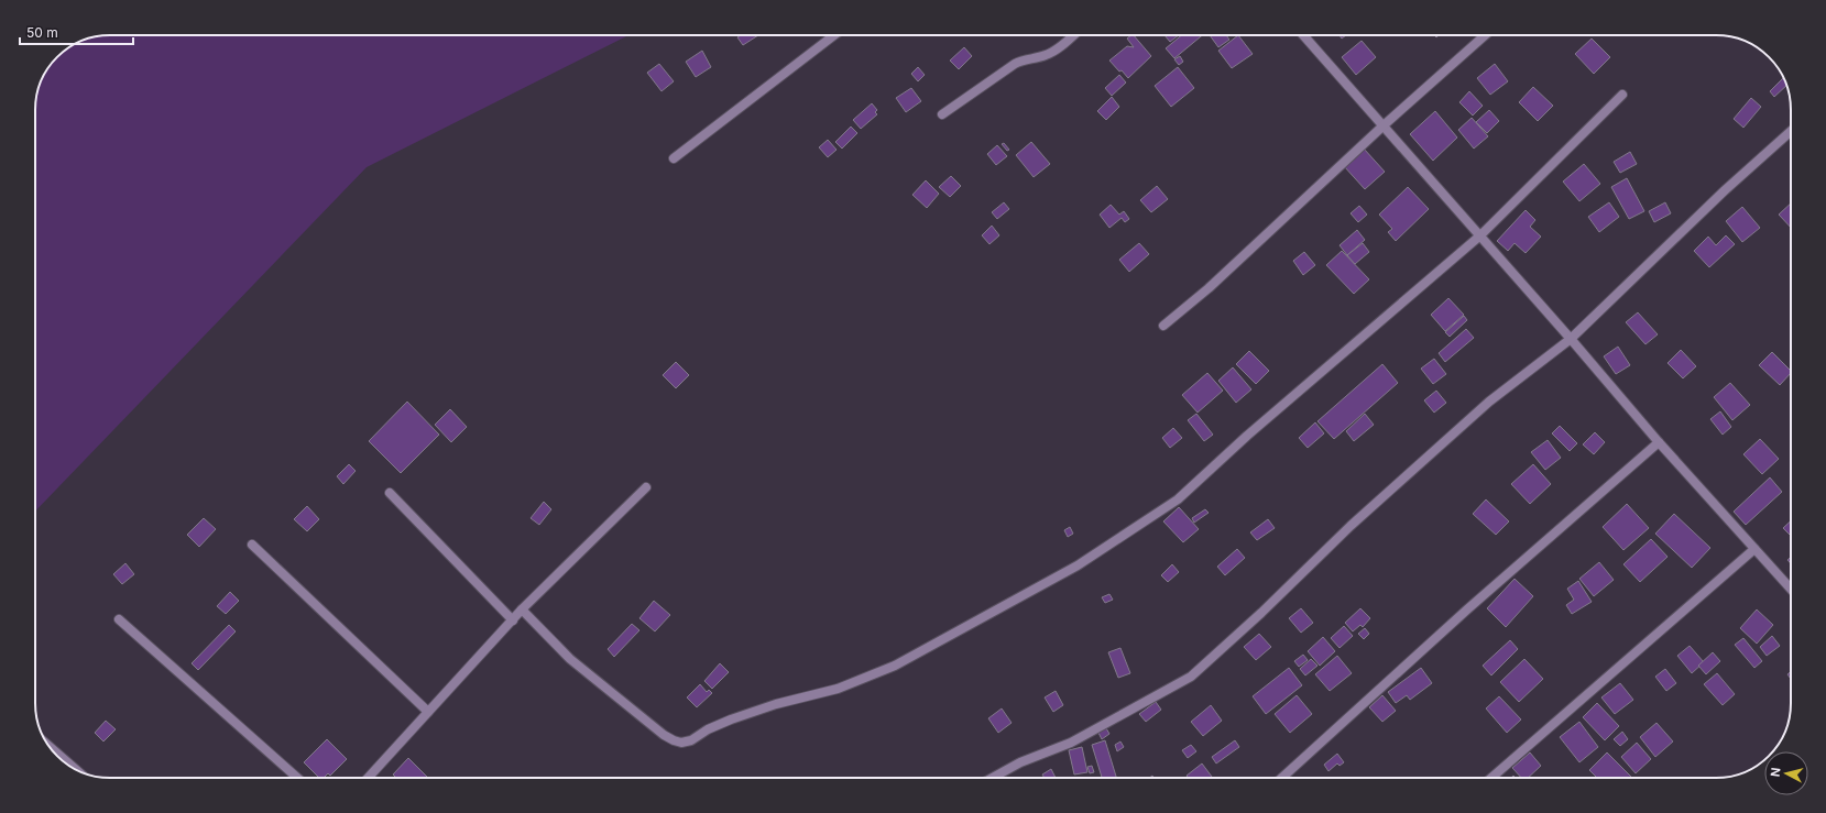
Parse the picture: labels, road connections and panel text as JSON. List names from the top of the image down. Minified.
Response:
{"scale_bar":"50 m","north":"left"}
